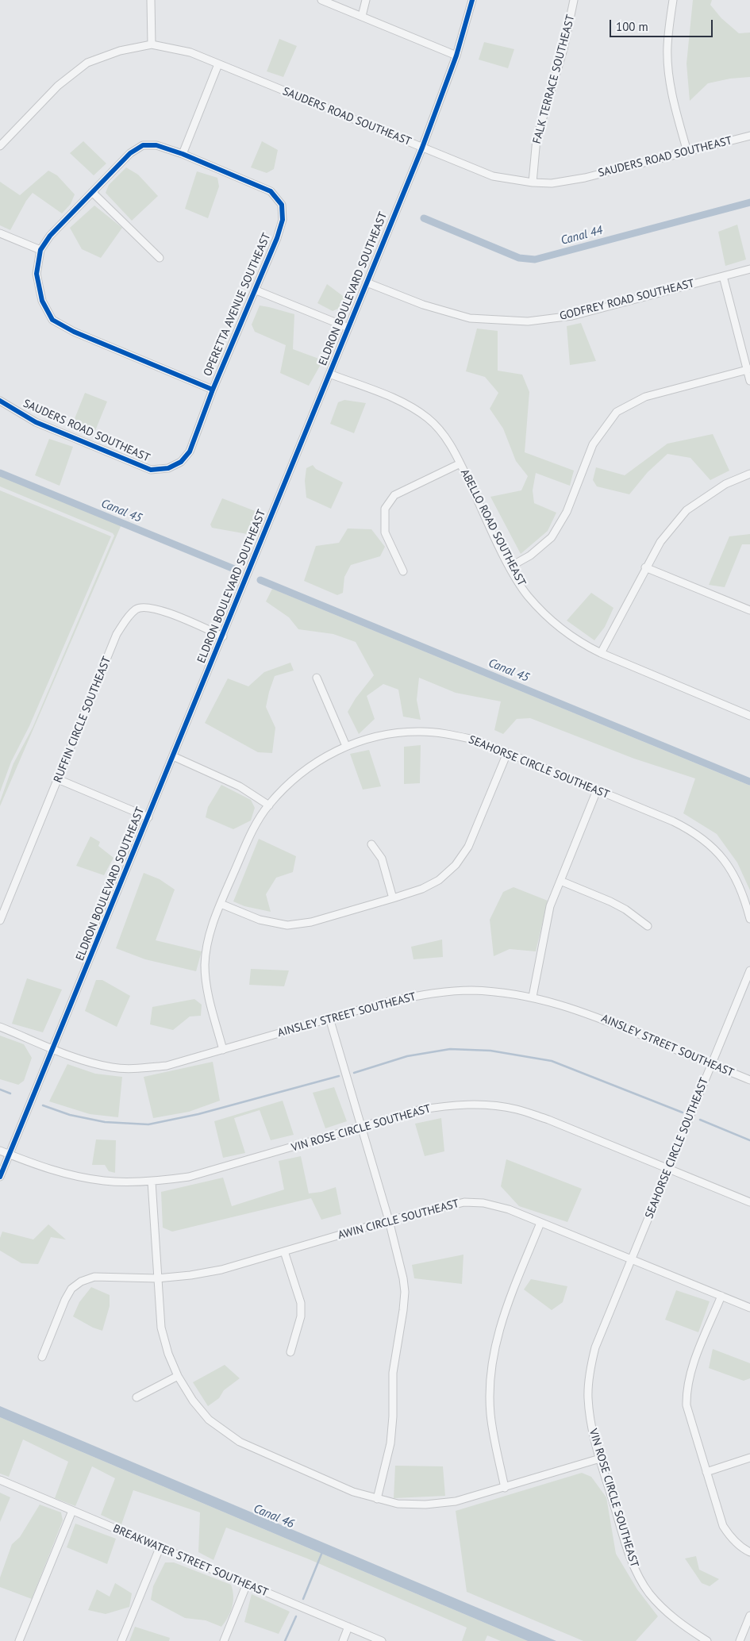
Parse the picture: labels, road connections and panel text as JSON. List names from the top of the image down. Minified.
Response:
{"streets":{"street":["FALK TERRACE SOUTHEAST","SAUDERS ROAD SOUTHEAST","ELDRON BOULEVARD SOUTHEAST","GODFREY ROAD SOUTHEAST","OPERETTA AVENUE SOUTHEAST","ABELLO ROAD SOUTHEAST","RUFFIN CIRCLE SOUTHEAST","SEAHORSE CIRCLE SOUTHEAST","AINSLEY STREET SOUTHEAST","VIN ROSE CIRCLE SOUTHEAST","AWIN CIRCLE SOUTHEAST","BREAKWATER STREET SOUTHEAST"]},"crossings":[["FALK TERRACE SOUTHEAST","SAUDERS ROAD SOUTHEAST"],["SAUDERS ROAD SOUTHEAST","ELDRON BOULEVARD SOUTHEAST"],["SAUDERS ROAD SOUTHEAST","OPERETTA AVENUE SOUTHEAST"],["ELDRON BOULEVARD SOUTHEAST","GODFREY ROAD SOUTHEAST"],["ELDRON BOULEVARD SOUTHEAST","ABELLO ROAD SOUTHEAST"],["ELDRON BOULEVARD SOUTHEAST","RUFFIN CIRCLE SOUTHEAST"],["ELDRON BOULEVARD SOUTHEAST","AINSLEY STREET SOUTHEAST"],["ELDRON BOULEVARD SOUTHEAST","VIN ROSE CIRCLE SOUTHEAST"],["SEAHORSE CIRCLE SOUTHEAST","AINSLEY STREET SOUTHEAST"],["SEAHORSE CIRCLE SOUTHEAST","VIN ROSE CIRCLE SOUTHEAST"],["SEAHORSE CIRCLE SOUTHEAST","AWIN CIRCLE SOUTHEAST"],["VIN ROSE CIRCLE SOUTHEAST","AWIN CIRCLE SOUTHEAST"]],"water":["Canal 44","Canal 45","Canal 46"],"scale_bar":"100 m"}
